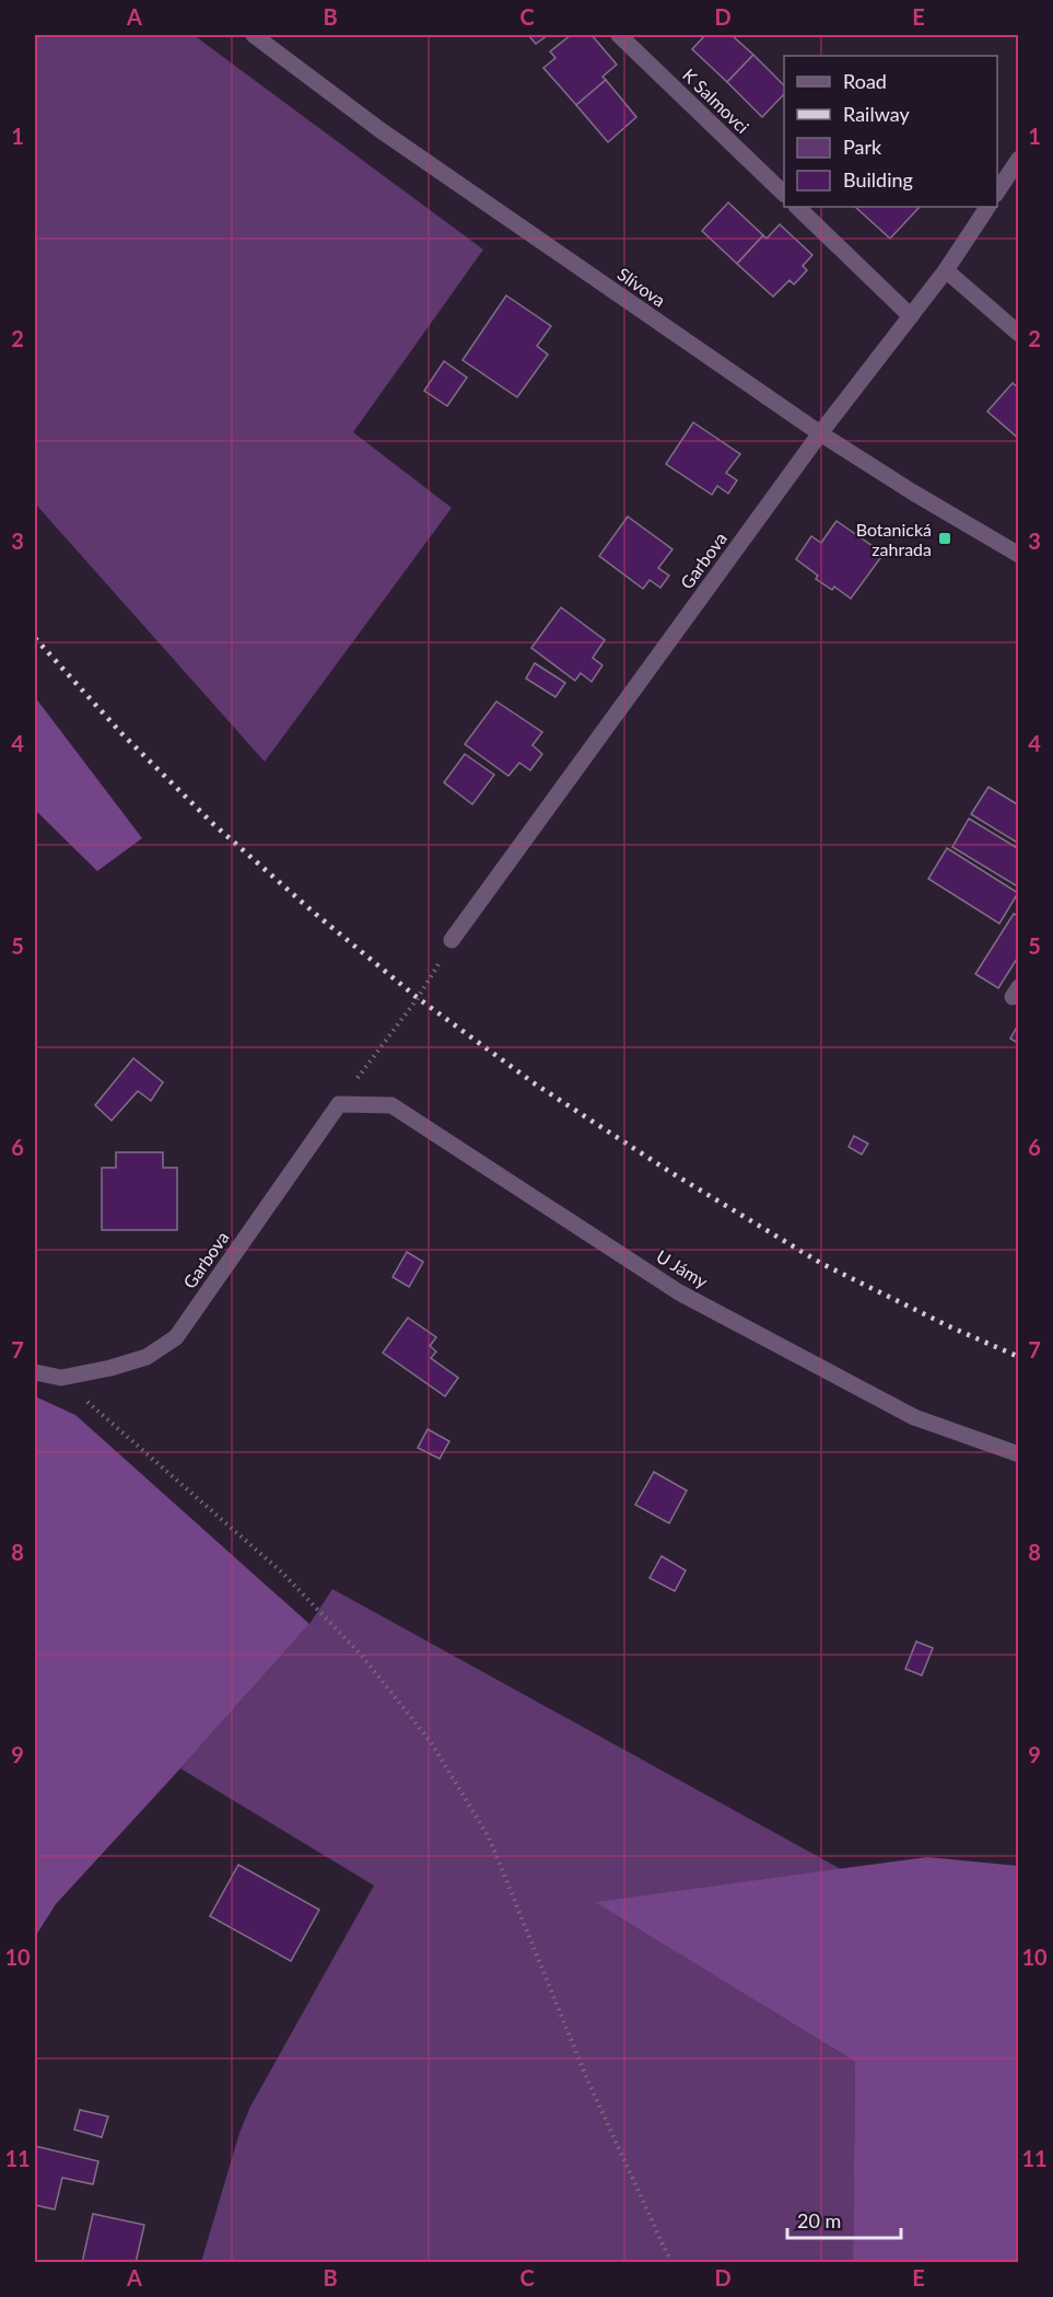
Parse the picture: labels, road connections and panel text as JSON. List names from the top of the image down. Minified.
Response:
{"streets":{"street":["K Salmovci","Slívova","Garbova","U Jámy"]},"crossings":[["Slívova","Garbova"],["Garbova","U Jámy"]],"places":{"transit":["Botanická zahrada"]},"legend":["Road","Railway","Park","Building"],"scale_bar":"20 m","grid":{"columns":["A","B","C","D","E"],"rows":["1","2","3","4","5","6","7","8","9","10","11"]}}
